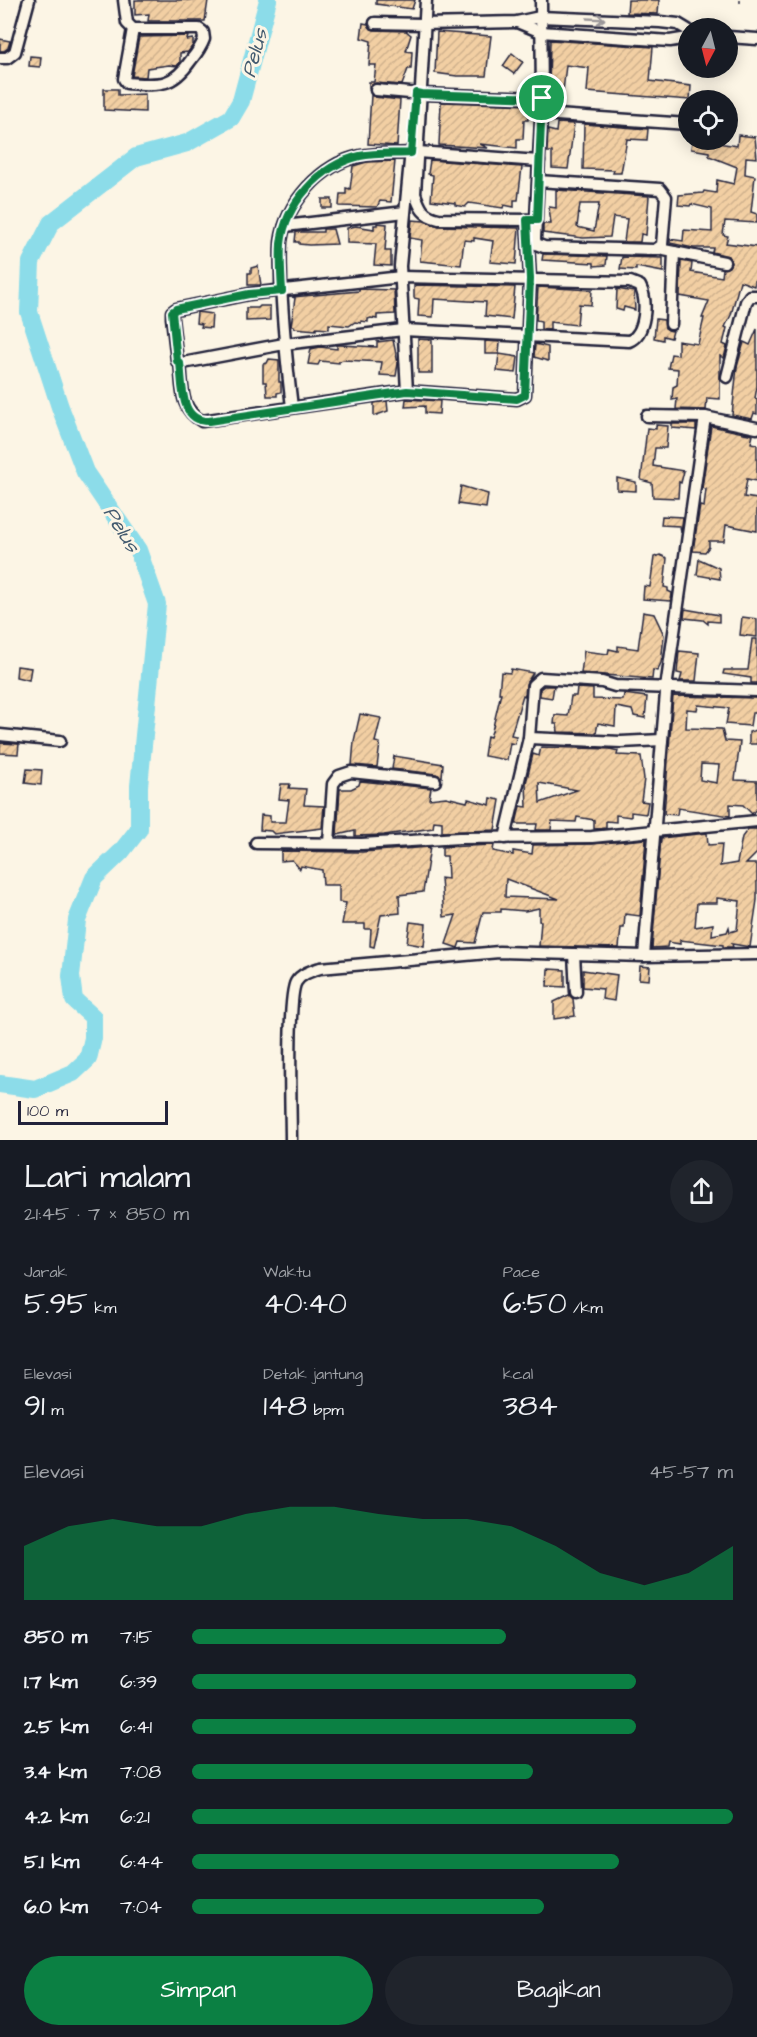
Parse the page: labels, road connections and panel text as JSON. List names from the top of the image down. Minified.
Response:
{"water":["Pelus"],"scale_bar":"100 m","north":"bottom","page":{"scale":"100 m","heading":["Lari malam","21:45 · 7 × 850 m"],"stats":[["Jarak","5.95 km"],["Waktu","40:40"],["Pace","6:50 /km"],["Elevasi","91 m"],["Detak jantung","148 bpm"],["kcal","384"]],"chart":["Elevasi","45–57 m"],"list":[{"name":"850 m","note":"7:15"},{"name":"1.7 km","note":"6:39"},{"name":"2.5 km","note":"6:41"},{"name":"3.4 km","note":"7:08"},{"name":"4.2 km","note":"6:21"},{"name":"5.1 km","note":"6:44"},{"name":"6.0 km","note":"7:04"}],"buttons":["Simpan","Bagikan"]}}
